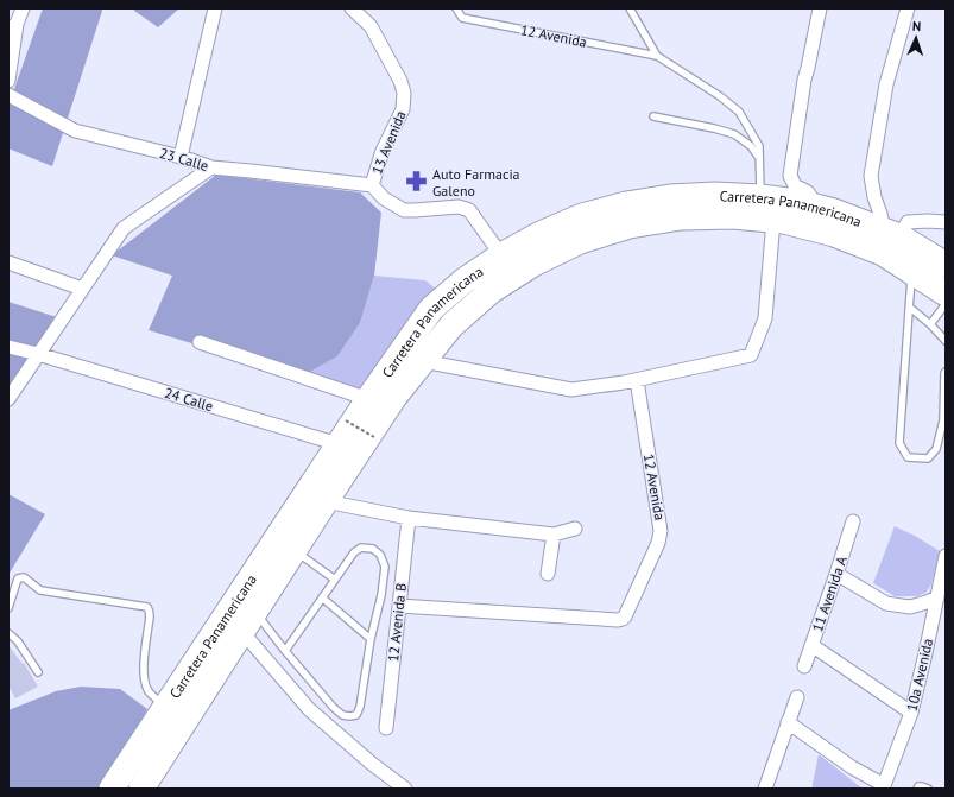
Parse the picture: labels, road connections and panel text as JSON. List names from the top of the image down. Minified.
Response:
{"streets":{"highway":["Carretera Panamericana"],"street":["12 Avenida","13 Avenida","23 Calle","24 Calle","11 Avenida A","12 Avenida B","10a Avenida"]},"crossings":[["12 Avenida","Carretera Panamericana"],["12 Avenida","12 Avenida B"],["13 Avenida","23 Calle"],["13 Avenida","Carretera Panamericana"],["Carretera Panamericana","24 Calle"]],"places":{"pharmacy":["Auto Farmacia Galeno"]},"north":"top"}
